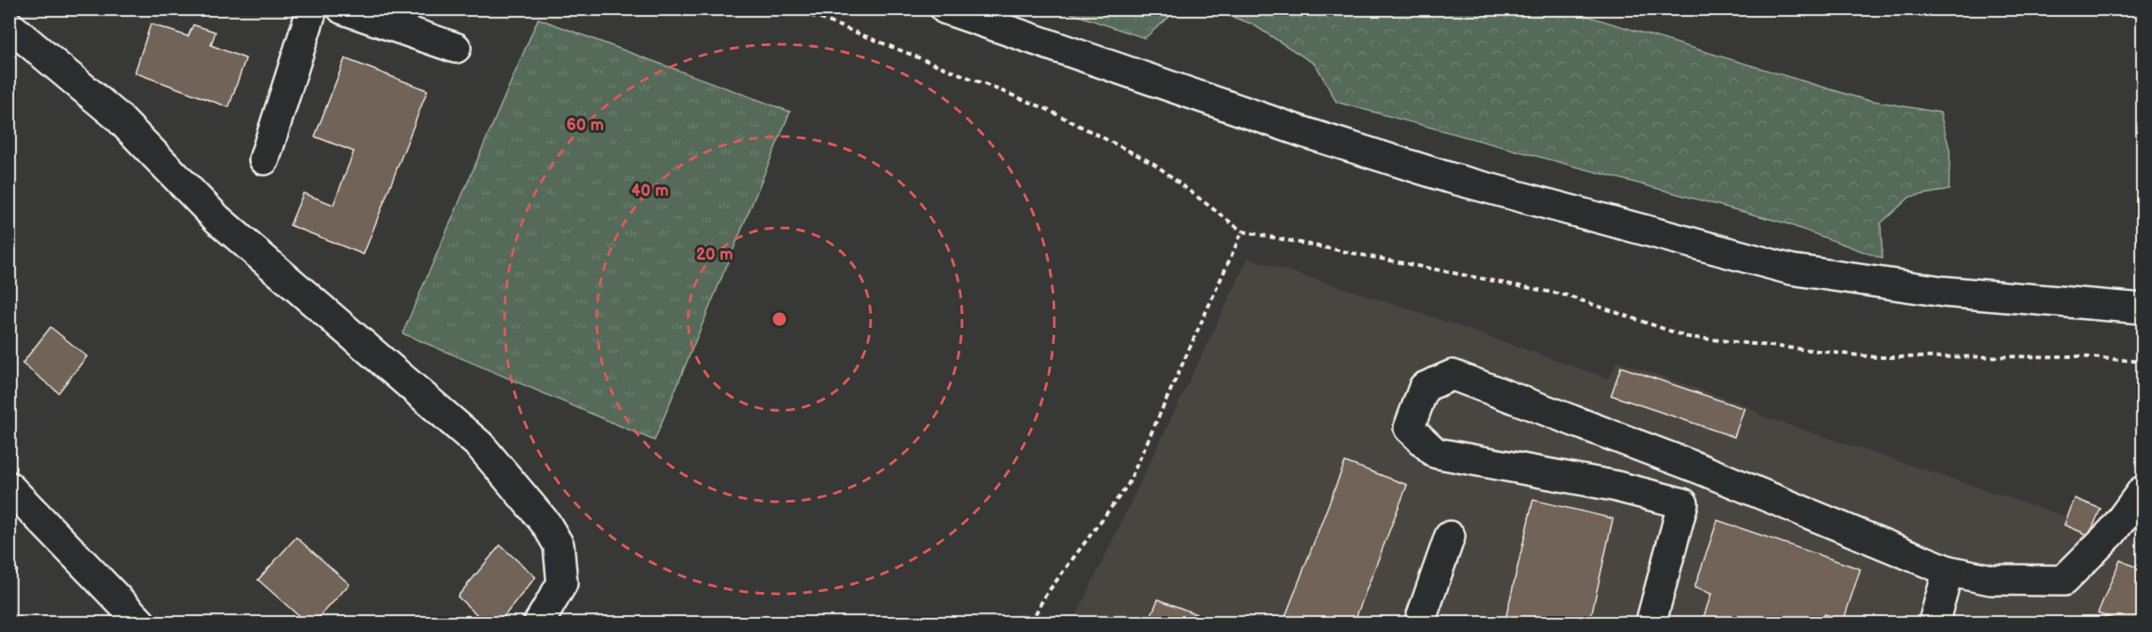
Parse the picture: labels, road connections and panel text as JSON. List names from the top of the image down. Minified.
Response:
{"rings":["60 m","40 m","20 m"]}
